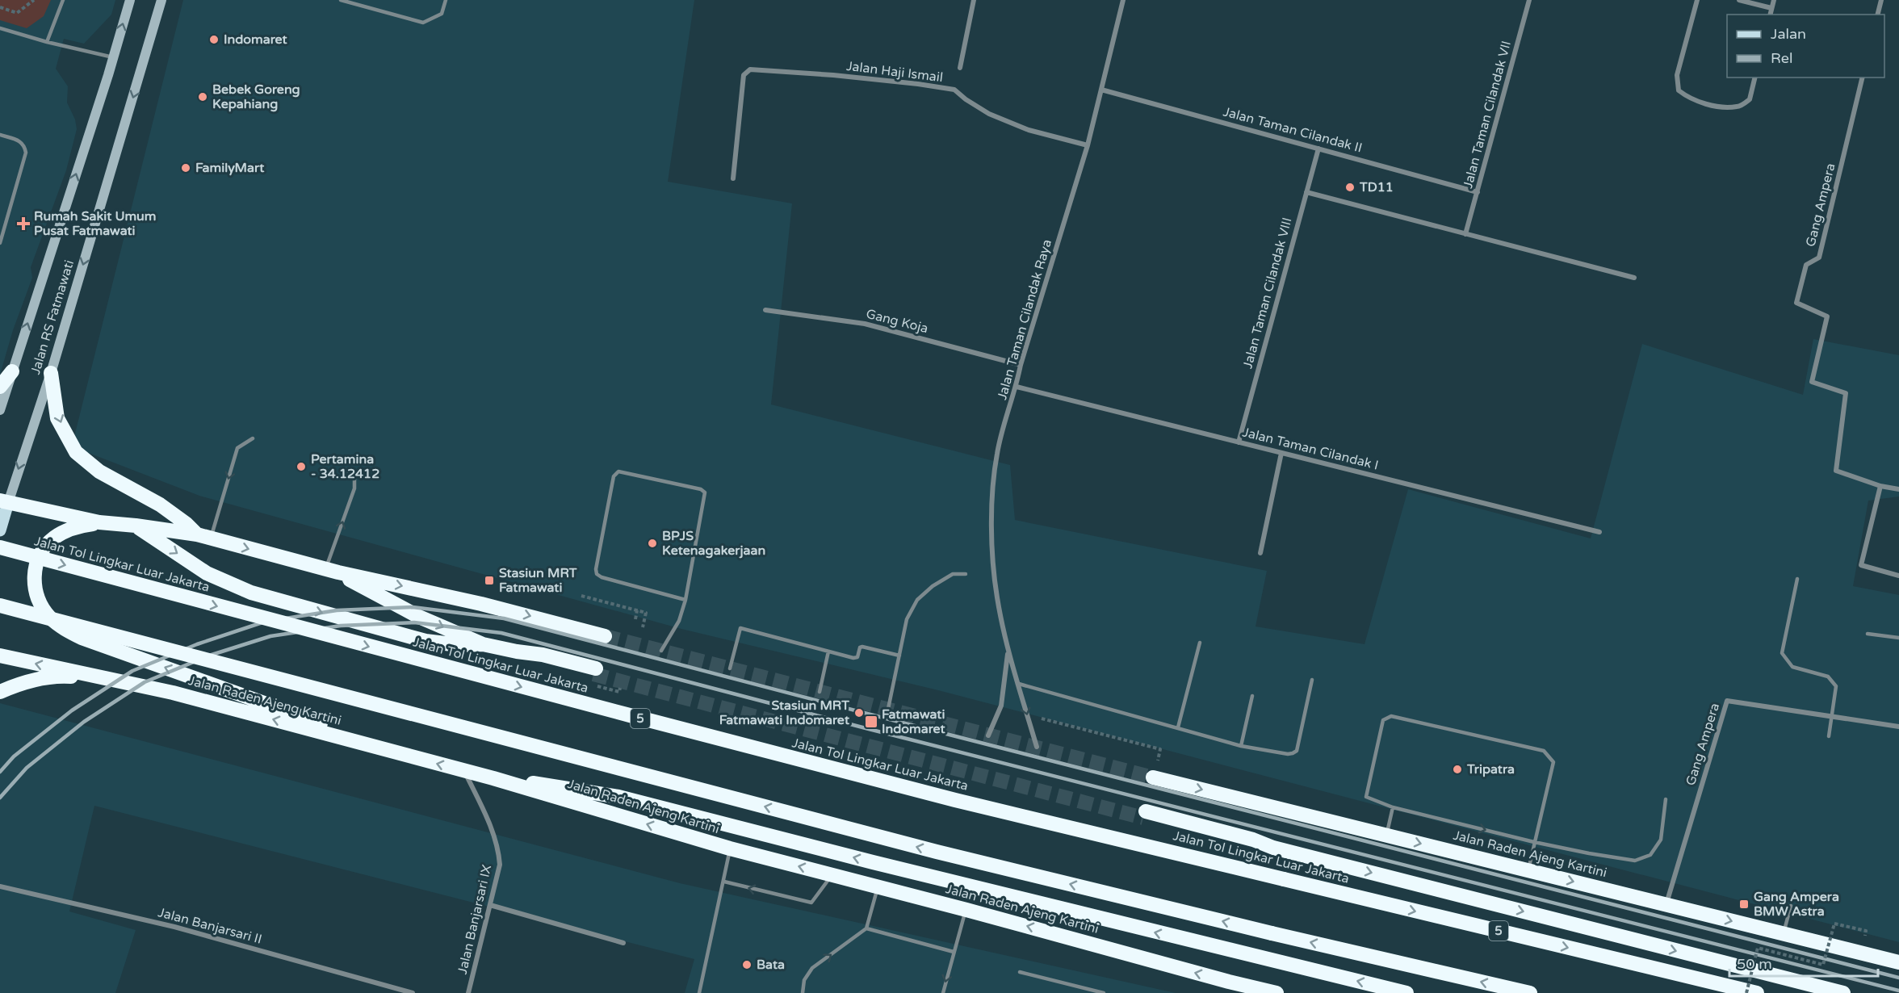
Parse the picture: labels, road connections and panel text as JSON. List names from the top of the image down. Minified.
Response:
{"streets":{"highway":["Jalan Tol Lingkar Luar Jakarta","Jalan Raden Ajeng Kartini","5"],"main road":["Jalan RS Fatmawati"],"street":["Jalan Haji Ismail","Jalan Taman Cilandak VII","Jalan Taman Cilandak II","Gang Ampera","Jalan Taman Cilandak VIII","Jalan Taman Cilandak Raya","Gang Koja","Jalan Taman Cilandak I","Jalan Banjarsari IX","Jalan Banjarsari II"]},"crossings":[["Jalan Haji Ismail","Jalan Taman Cilandak Raya"],["Jalan Taman Cilandak VII","Jalan Taman Cilandak II"],["Jalan Taman Cilandak II","Jalan Taman Cilandak VIII"],["Jalan Taman Cilandak II","Jalan Taman Cilandak Raya"],["Gang Ampera","Jalan Raden Ajeng Kartini"],["Jalan Taman Cilandak VIII","Jalan Taman Cilandak I"],["Jalan Taman Cilandak Raya","Gang Koja"],["Jalan Taman Cilandak Raya","Jalan Taman Cilandak I"],["Jalan Raden Ajeng Kartini","Jalan Banjarsari IX"]],"places":{"other":["Indomaret","Bebek Goreng Kepahiang","FamilyMart","TD11","Pertamina - 34.12412","BPJS Ketenagakerjaan","Stasiun MRT Fatmawati Indomaret","Tripatra","Bata"],"health":["Rumah Sakit Umum Pusat Fatmawati"],"transit":["Stasiun MRT Fatmawati","Fatmawati Indomaret","Gang Ampera BMW Astra"]},"legend":["Jalan","Rel"],"scale_bar":"50 m"}
